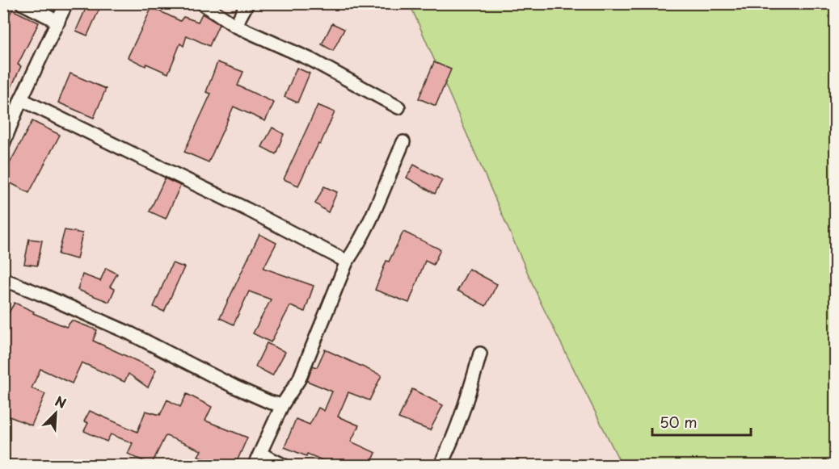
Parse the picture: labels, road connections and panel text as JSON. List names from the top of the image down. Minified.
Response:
{"scale_bar":"50 m","north":"top right"}
